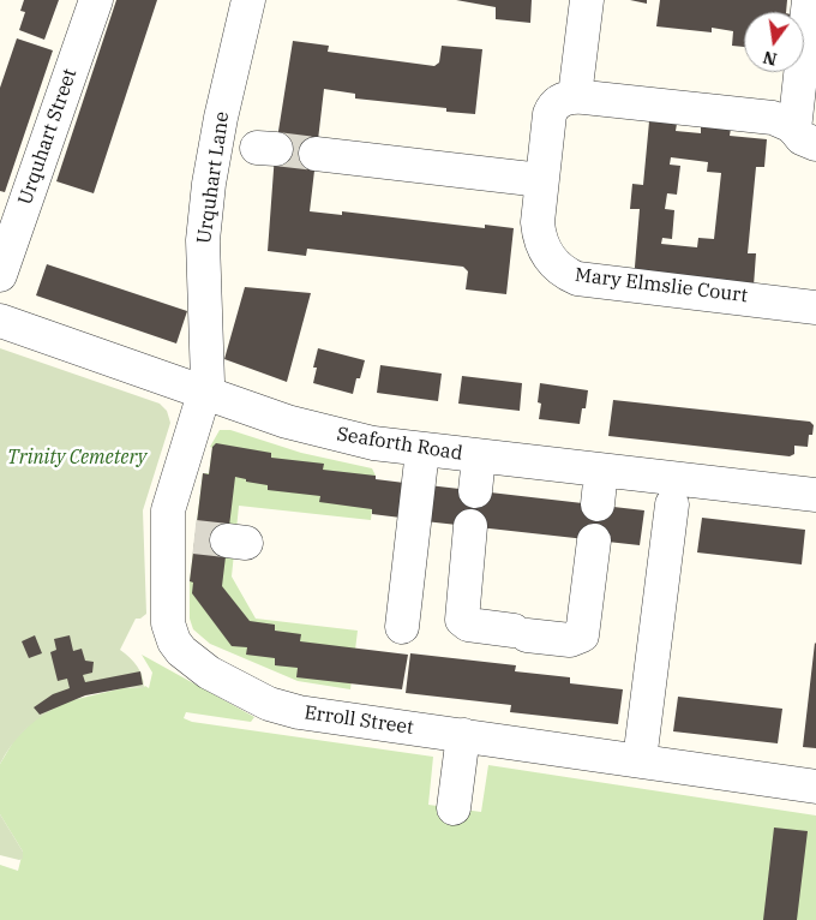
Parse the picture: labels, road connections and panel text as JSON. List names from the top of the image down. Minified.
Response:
{"streets":{"street":["Urquhart Street","Urquhart Lane","Mary Elmslie Court","Seaforth Road","Erroll Street"]},"crossings":[["Urquhart Lane","Seaforth Road"],["Urquhart Lane","Erroll Street"],["Seaforth Road","Erroll Street"]],"parks":["Trinity Cemetery"],"north":"bottom"}
